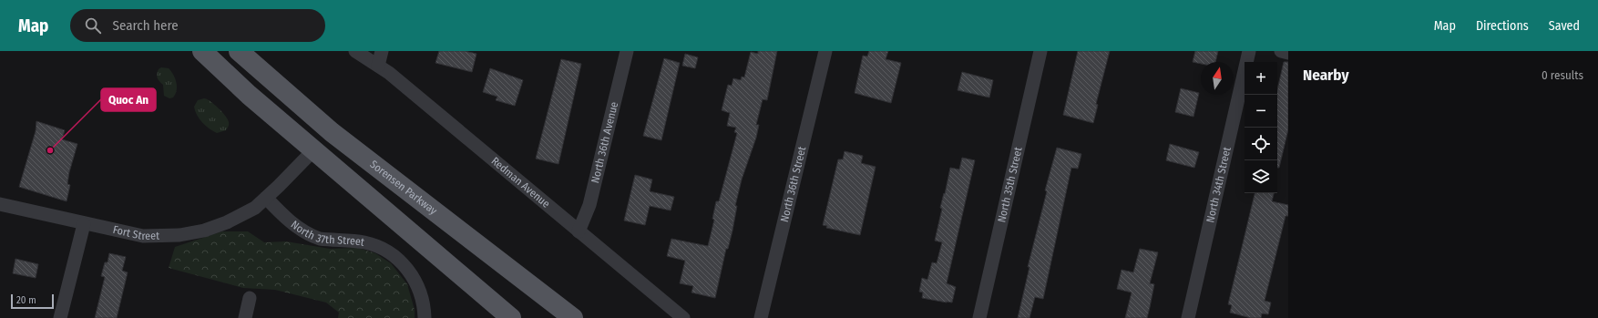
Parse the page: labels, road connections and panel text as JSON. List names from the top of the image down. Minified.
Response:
{"streets":{"main road":["Sorensen Parkway"],"street":["North 36th Avenue","Redman Avenue","North 36th Street","North 35th Street","North 34th Street","North 37th Street","Fort Street"]},"crossings":[["North 36th Avenue","Redman Avenue"],["North 37th Street","Fort Street"]],"places":["Quoc An"],"scale_bar":"20 m","north":"top","page":{"header":"Map","search":"Search here","nav":["Map","Directions","Saved"],"heading":["Nearby","0 results"],"map_buttons":["+","−"],"scale":"20 m"}}
